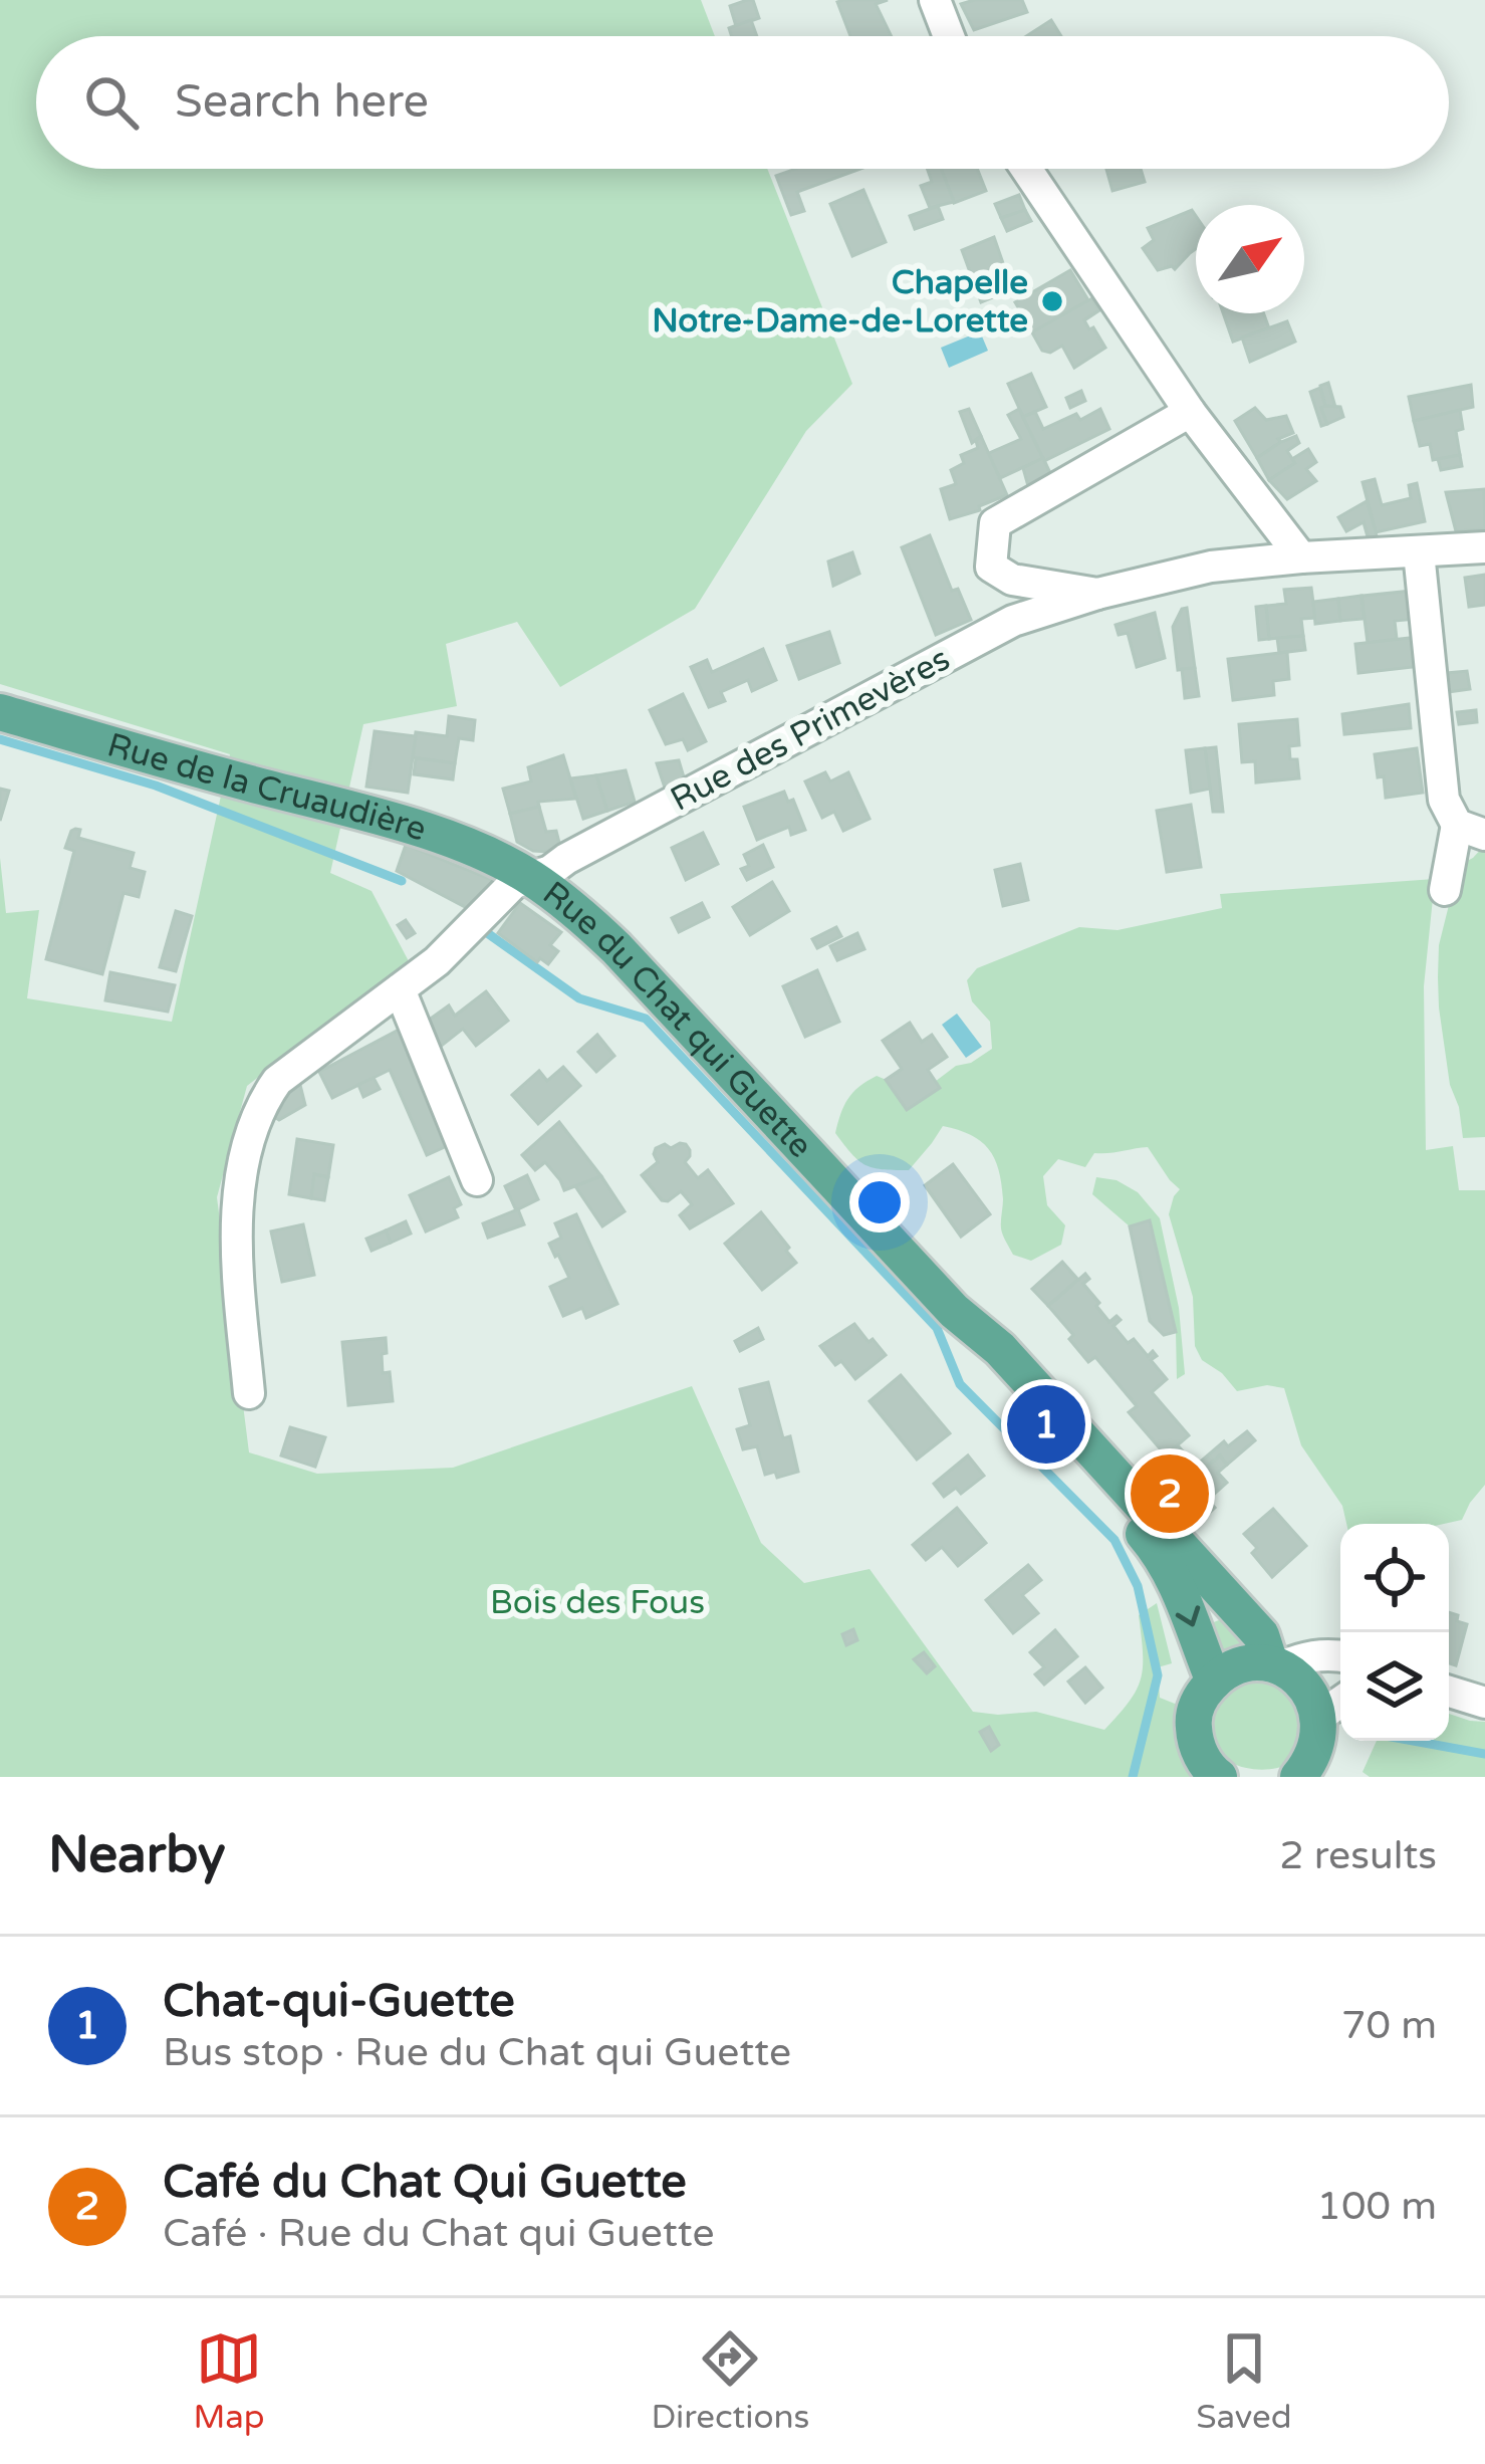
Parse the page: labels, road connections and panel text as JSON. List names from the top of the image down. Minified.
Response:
{"streets":{"main road":["Rue de la Cruaudière","Rue du Chat qui Guette"],"street":["Rue des Primevères"]},"crossings":[["Rue des Primevères","Rue de la Cruaudière"],["Rue des Primevères","Rue du Chat qui Guette"],["Rue de la Cruaudière","Rue du Chat qui Guette"]],"parks":["Bois des Fous"],"places":["Chapelle Notre-Dame-de-Lorette"],"north":"top right","page":{"search":"Search here","pins":["1","2"],"heading":["Nearby","2 results"],"list":[{"mark":"1","name":"Chat-qui-Guette","note":"Bus stop · Rue du Chat qui Guette","value":"70 m"},{"mark":"2","name":"Café du Chat Qui Guette","note":"Café · Rue du Chat qui Guette","value":"100 m"}],"nav":["Map","Directions","Saved"]}}
